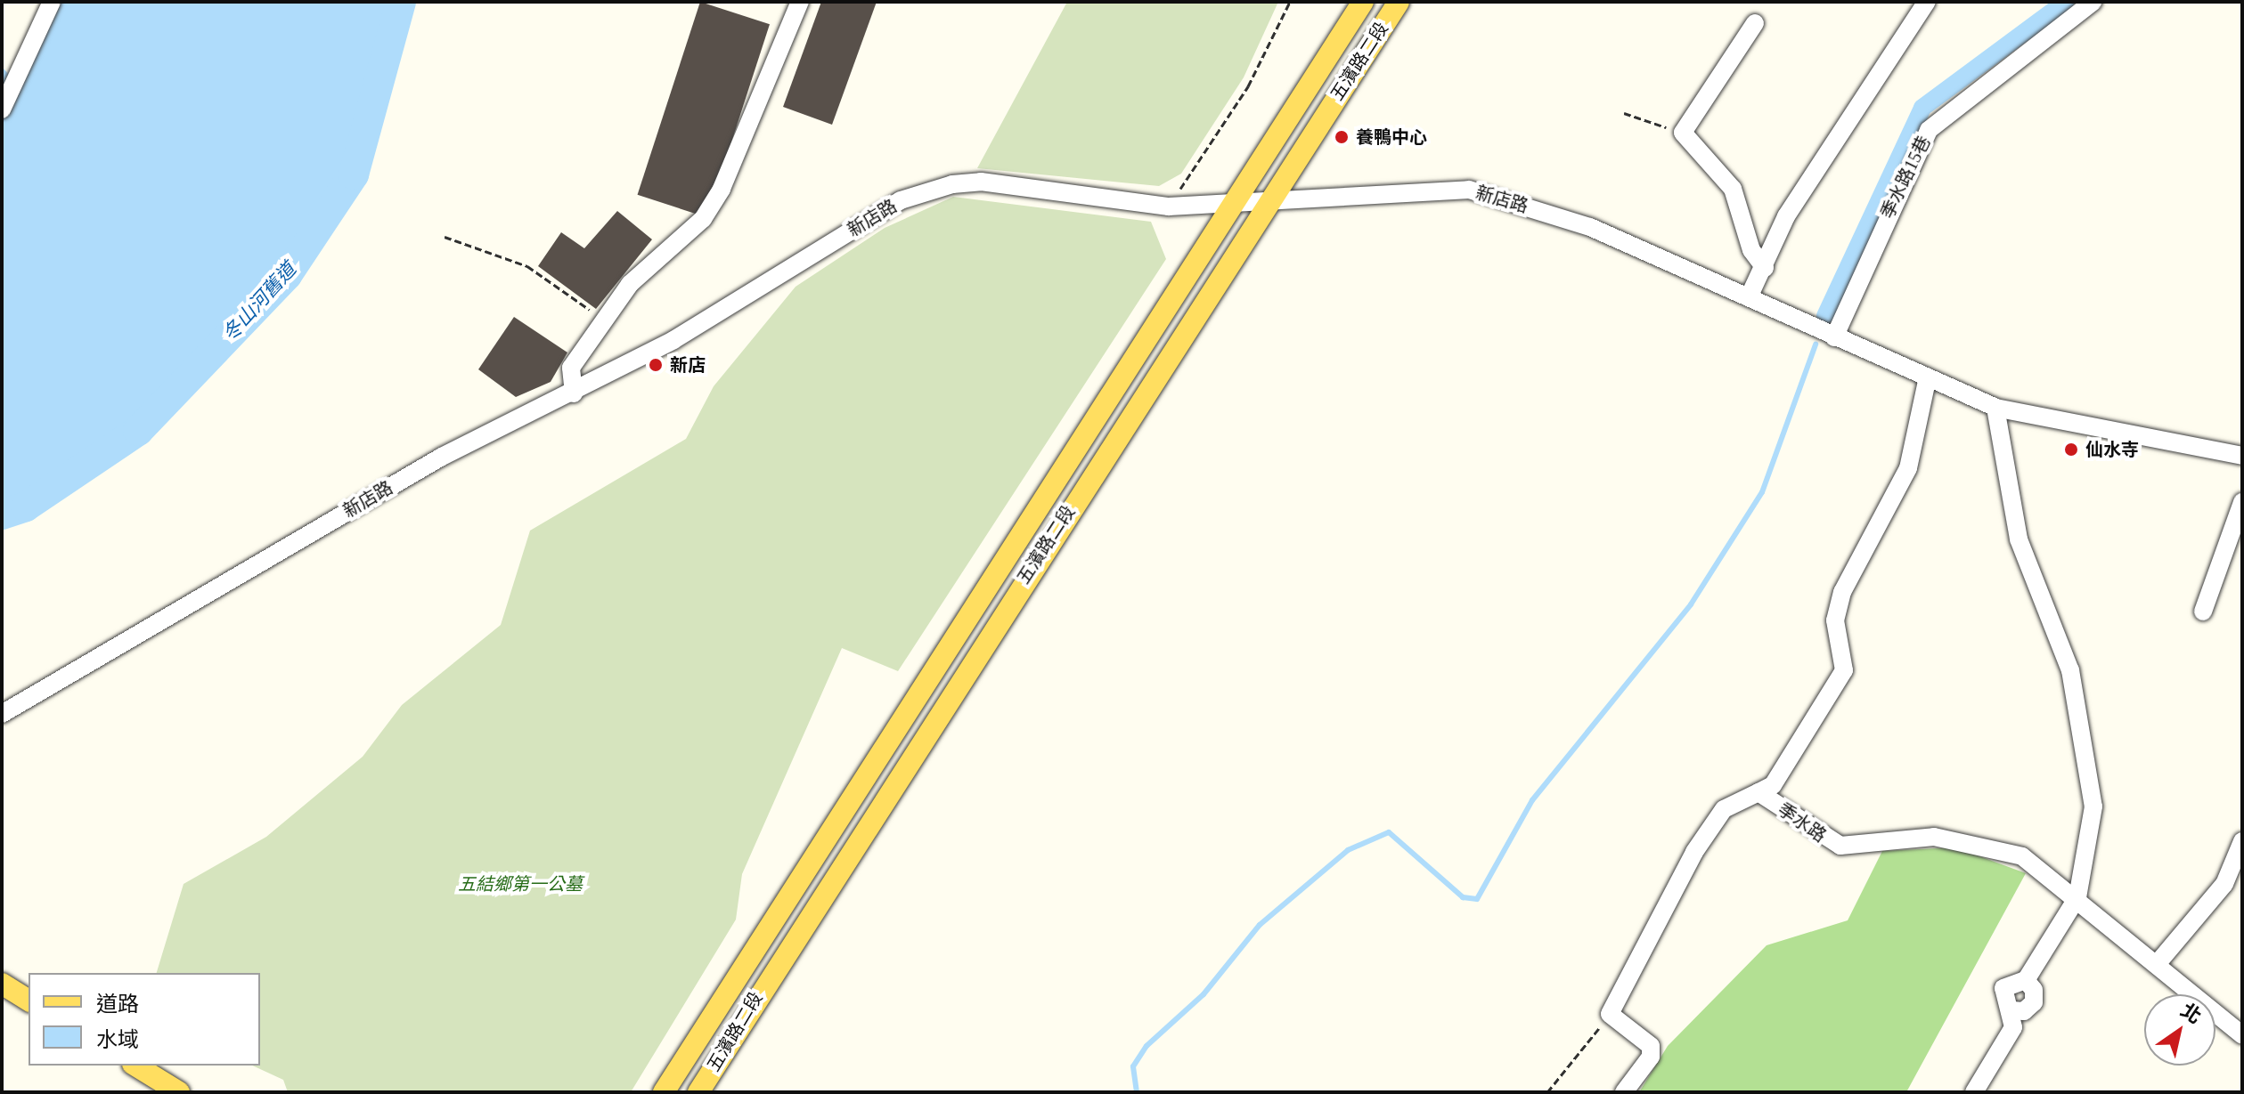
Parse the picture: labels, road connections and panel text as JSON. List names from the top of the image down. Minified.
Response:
{"streets":{"main road":["五濱路二段"],"street":["季水路15巷","新店路","季水路"]},"crossings":[["五濱路二段","新店路"],["季水路15巷","新店路"]],"water":["冬山河舊道"],"parks":["五結鄉第一公墓"],"places":["養鴨中心","新店","仙水寺"],"legend":["道路","水域"],"north":"top right"}
